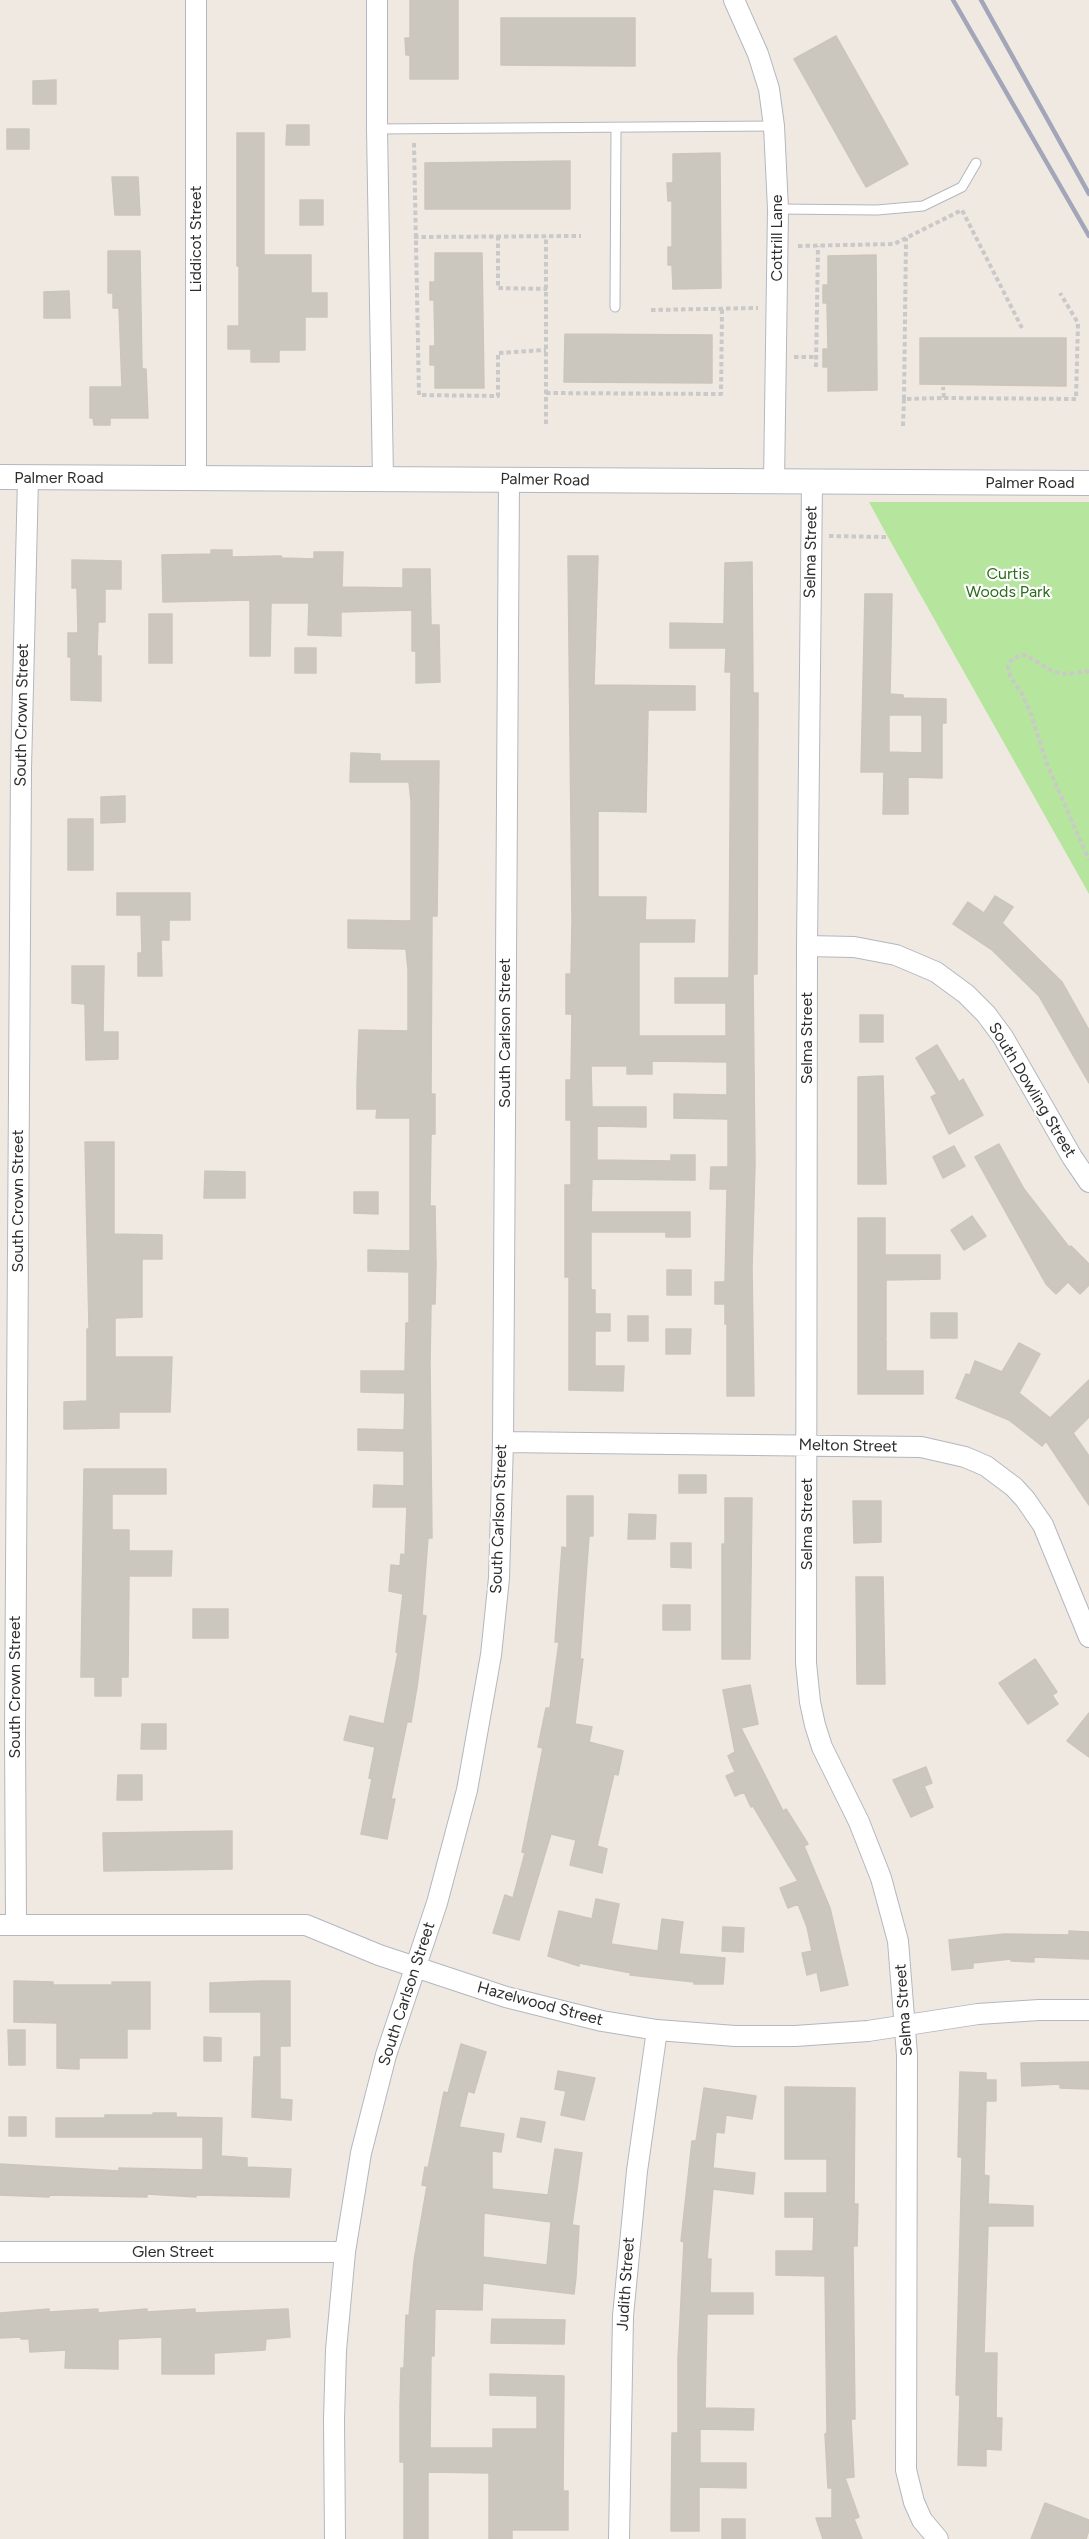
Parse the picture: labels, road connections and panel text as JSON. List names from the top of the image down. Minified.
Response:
{"streets":{"street":["Cottrill Lane","Liddicot Street","Palmer Road","Selma Street","South Crown Street","South Carlson Street","South Dowling Street","Melton Street","Hazelwood Street","Glen Street","Judith Street"]},"crossings":[["Cottrill Lane","Palmer Road"],["Liddicot Street","Palmer Road"],["Palmer Road","Selma Street"],["Palmer Road","South Crown Street"],["Palmer Road","South Carlson Street"],["Selma Street","South Dowling Street"],["Selma Street","Melton Street"],["Selma Street","Hazelwood Street"],["South Crown Street","Hazelwood Street"],["South Carlson Street","Melton Street"],["South Carlson Street","Hazelwood Street"],["South Carlson Street","Glen Street"],["Hazelwood Street","Judith Street"]],"parks":["Curtis Woods Park"]}
